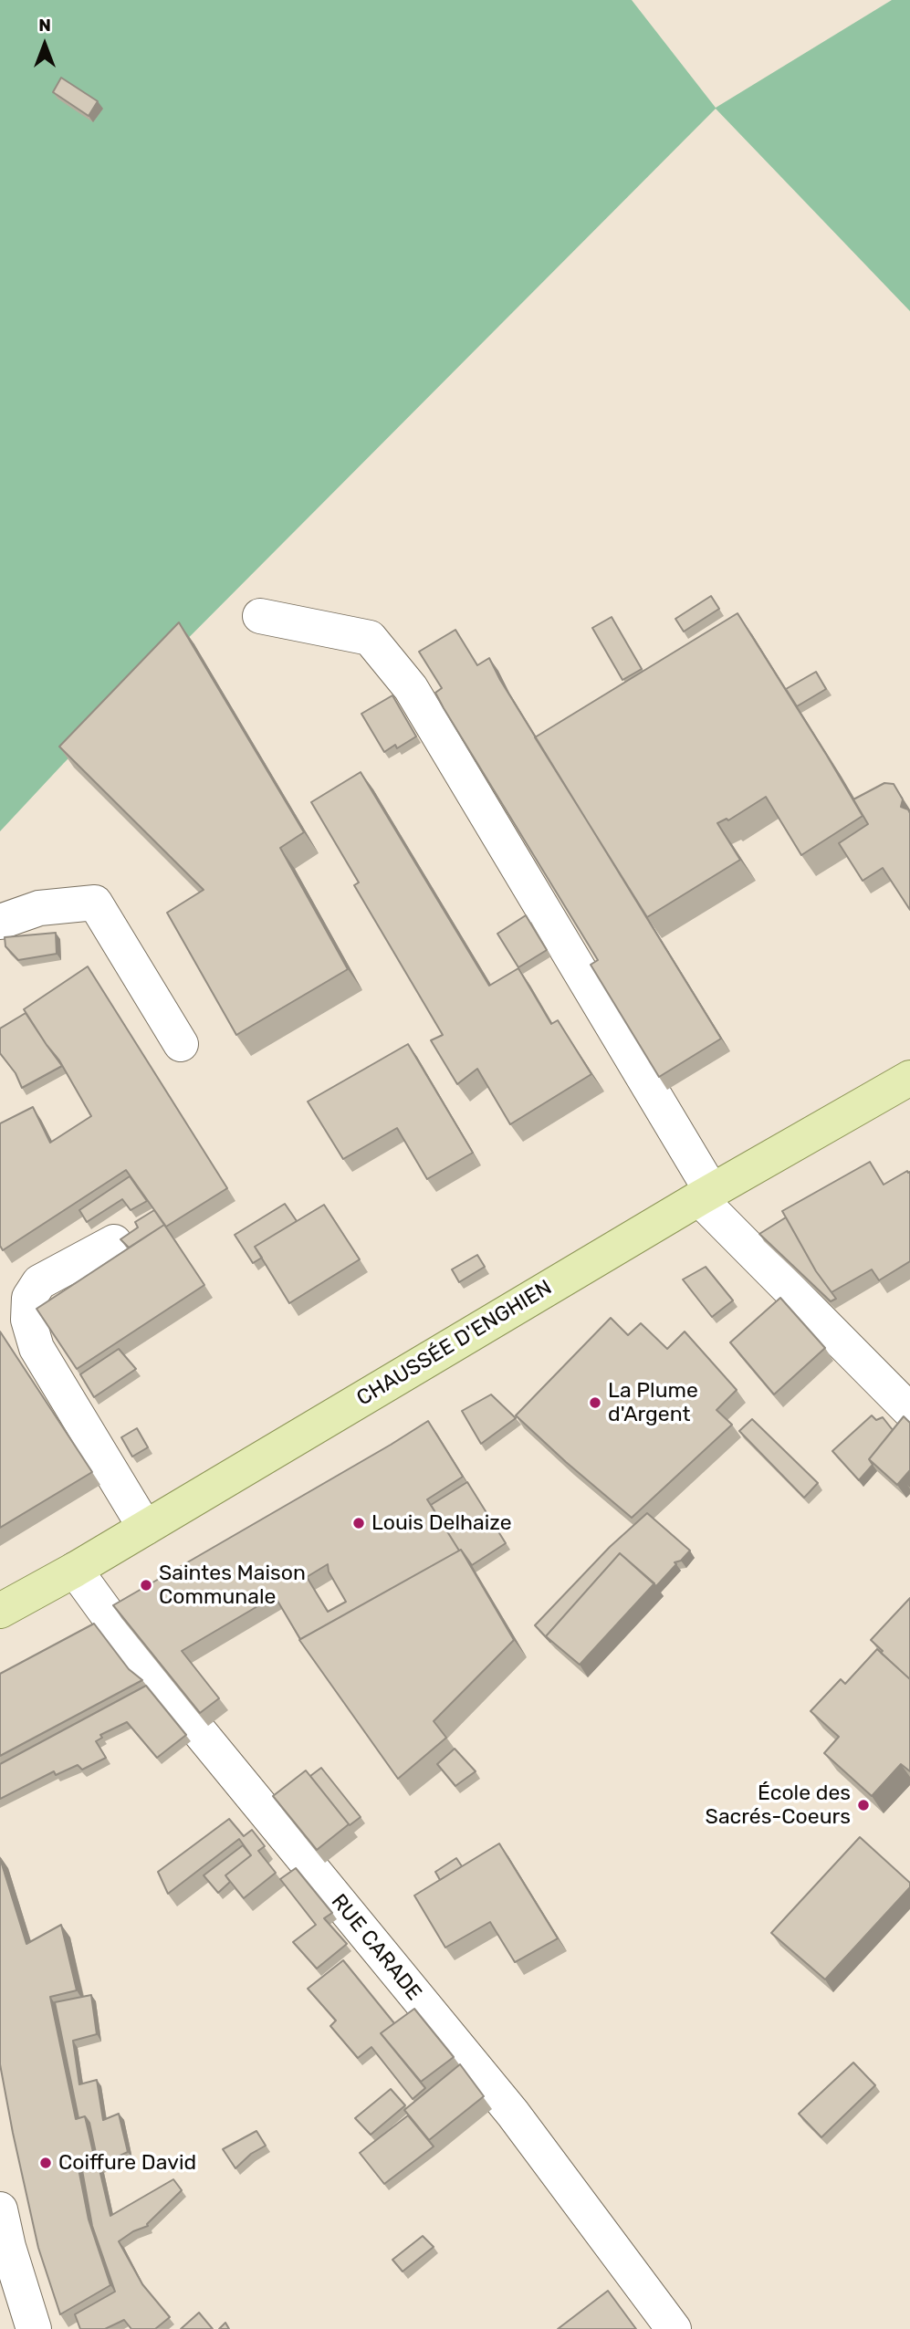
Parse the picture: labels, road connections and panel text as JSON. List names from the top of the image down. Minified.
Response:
{"streets":{"main road":["CHAUSSÉE D'ENGHIEN"],"street":["RUE CARADE"]},"crossings":[["CHAUSSÉE D'ENGHIEN","RUE CARADE"]],"places":["La Plume d'Argent","Louis Delhaize","Saintes Maison Communale","École des Sacrés-Coeurs","Coiffure David"],"north":"top"}
